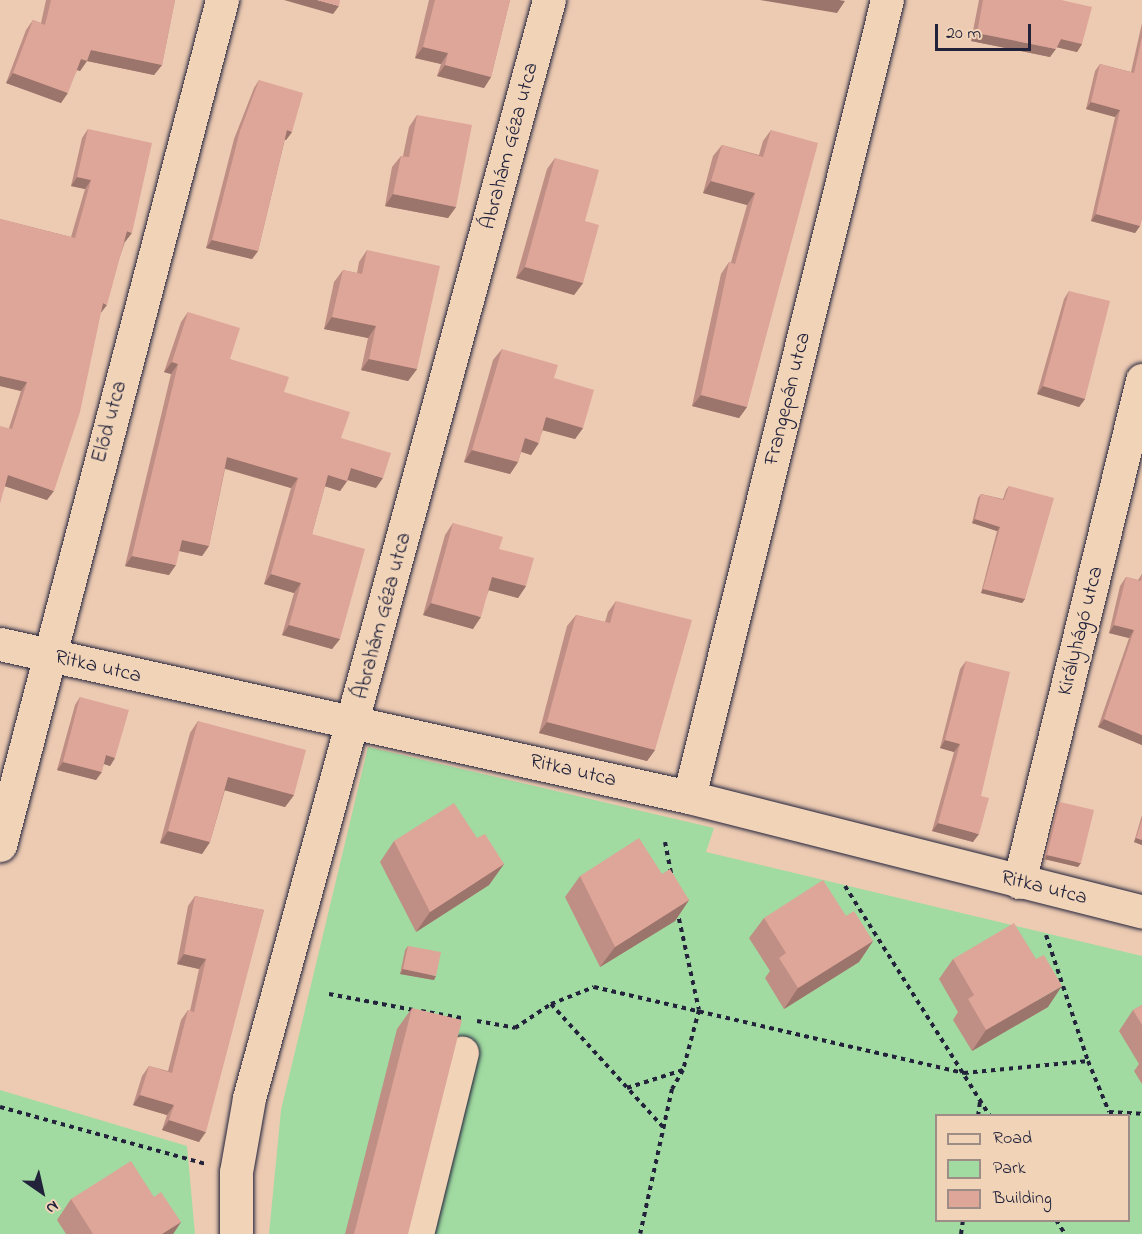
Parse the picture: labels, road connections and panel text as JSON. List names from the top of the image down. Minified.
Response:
{"streets":{"street":["Ábrahám Géza utca","Frangepán utca","Előd utca","Királyhágó utca","Ritka utca"]},"crossings":[["Ábrahám Géza utca","Ritka utca"],["Frangepán utca","Ritka utca"],["Előd utca","Ritka utca"],["Királyhágó utca","Ritka utca"]],"legend":["Road","Park","Building"],"scale_bar":"20 m","north":"bottom right"}
